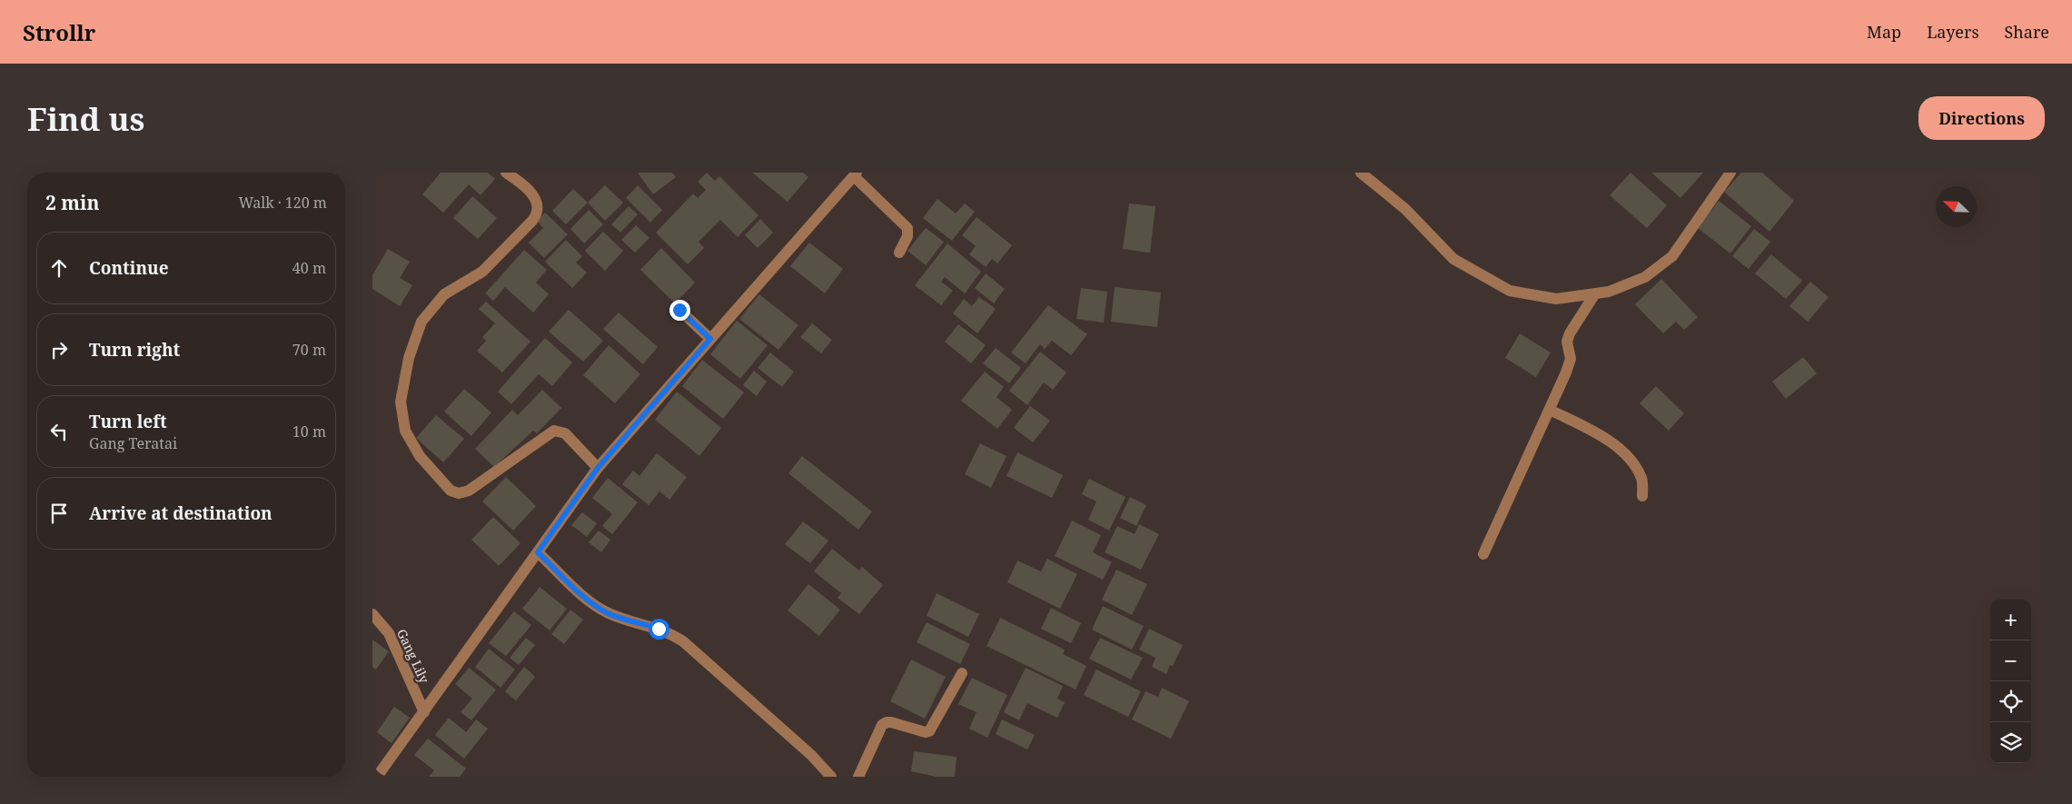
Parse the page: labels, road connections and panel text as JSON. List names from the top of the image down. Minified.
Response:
{"streets":{"street":["Gang Lily"]},"north":"top left","page":{"header":"Strollr","nav":["Map","Layers","Share"],"buttons":"Directions","title":"Find us","heading":["2 min","Walk · 120 m"],"list":[["Continue","40 m"],["Turn right","70 m"],["Turn left","Gang Teratai","10 m"],"Arrive at destination"],"map_buttons":["+","−"]}}
